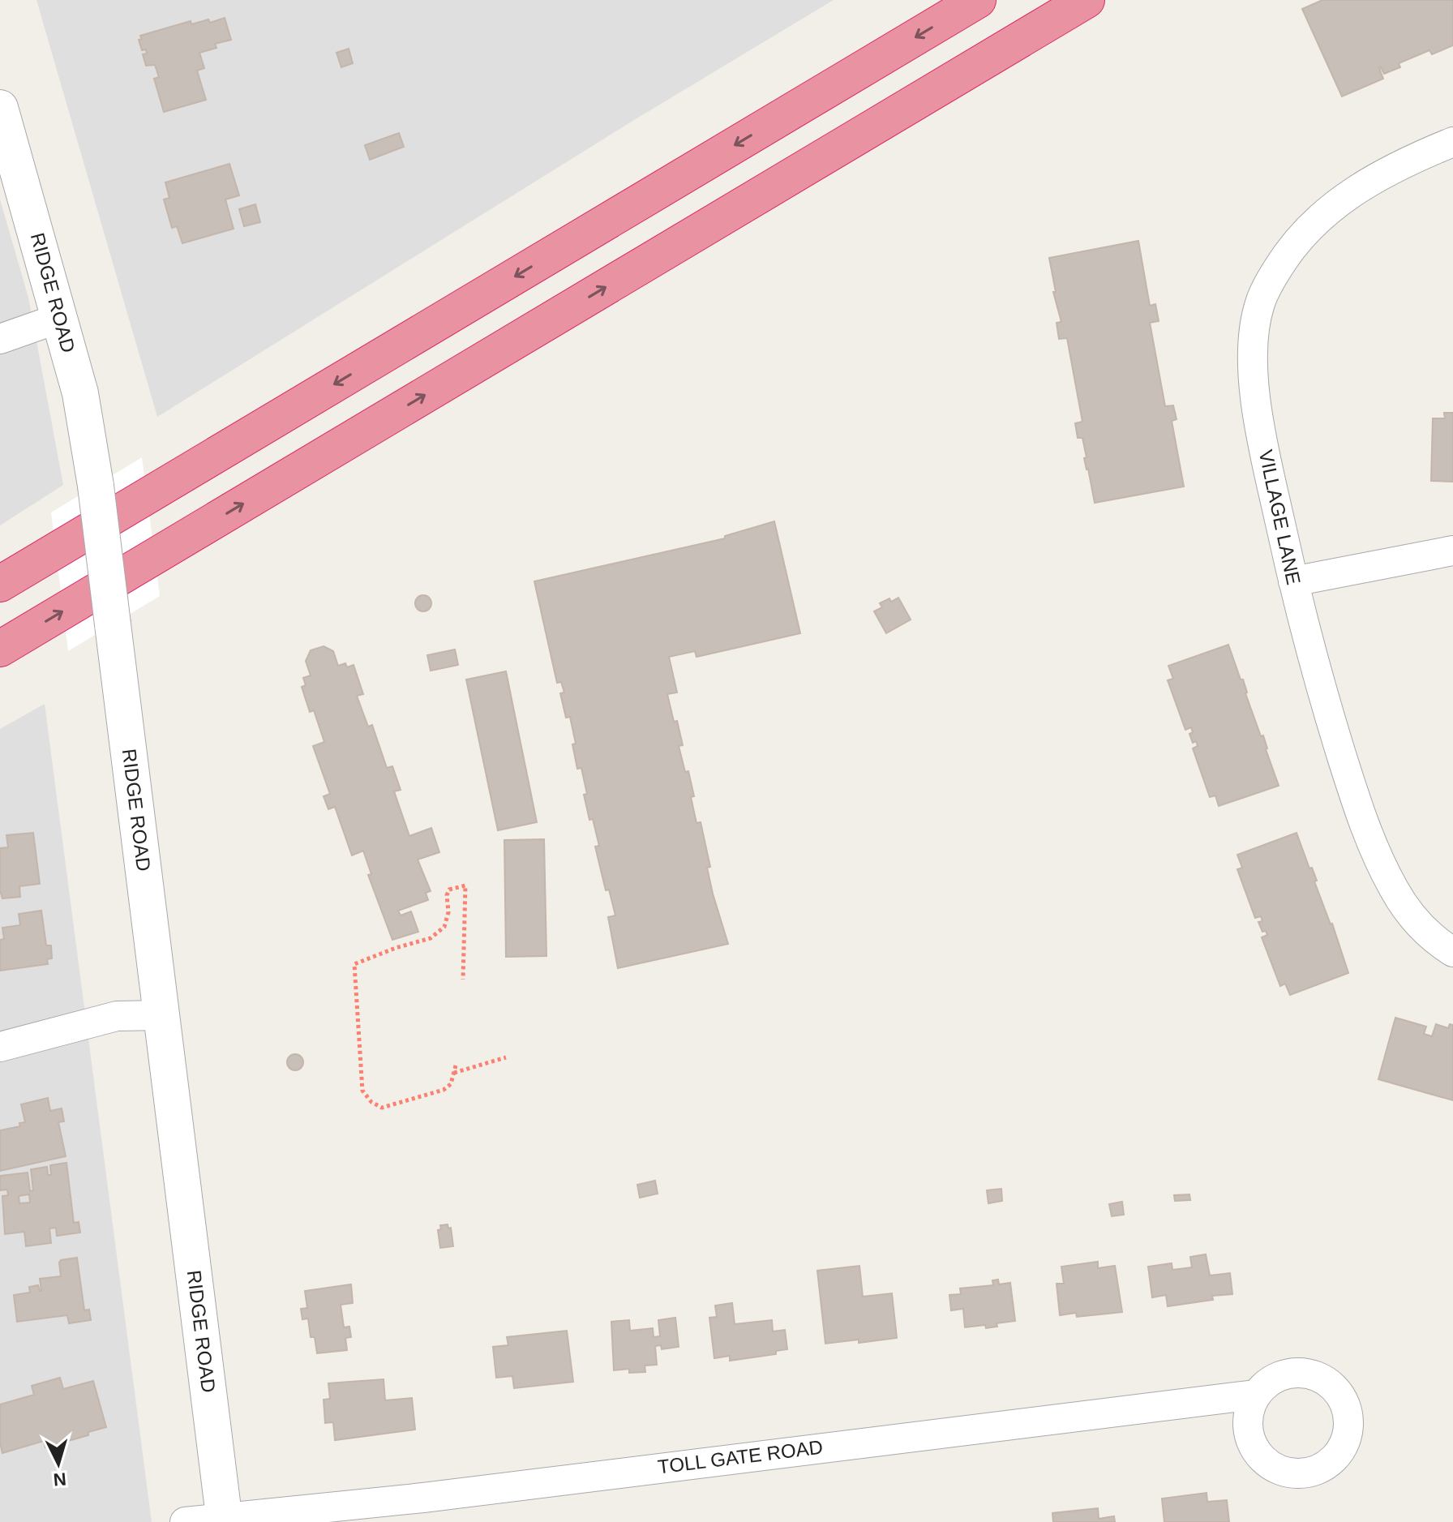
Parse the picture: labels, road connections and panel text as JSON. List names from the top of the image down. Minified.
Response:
{"streets":{"street":["RIDGE ROAD","VILLAGE LANE","TOLL GATE ROAD"]},"crossings":[["RIDGE ROAD","TOLL GATE ROAD"]],"north":"bottom"}
